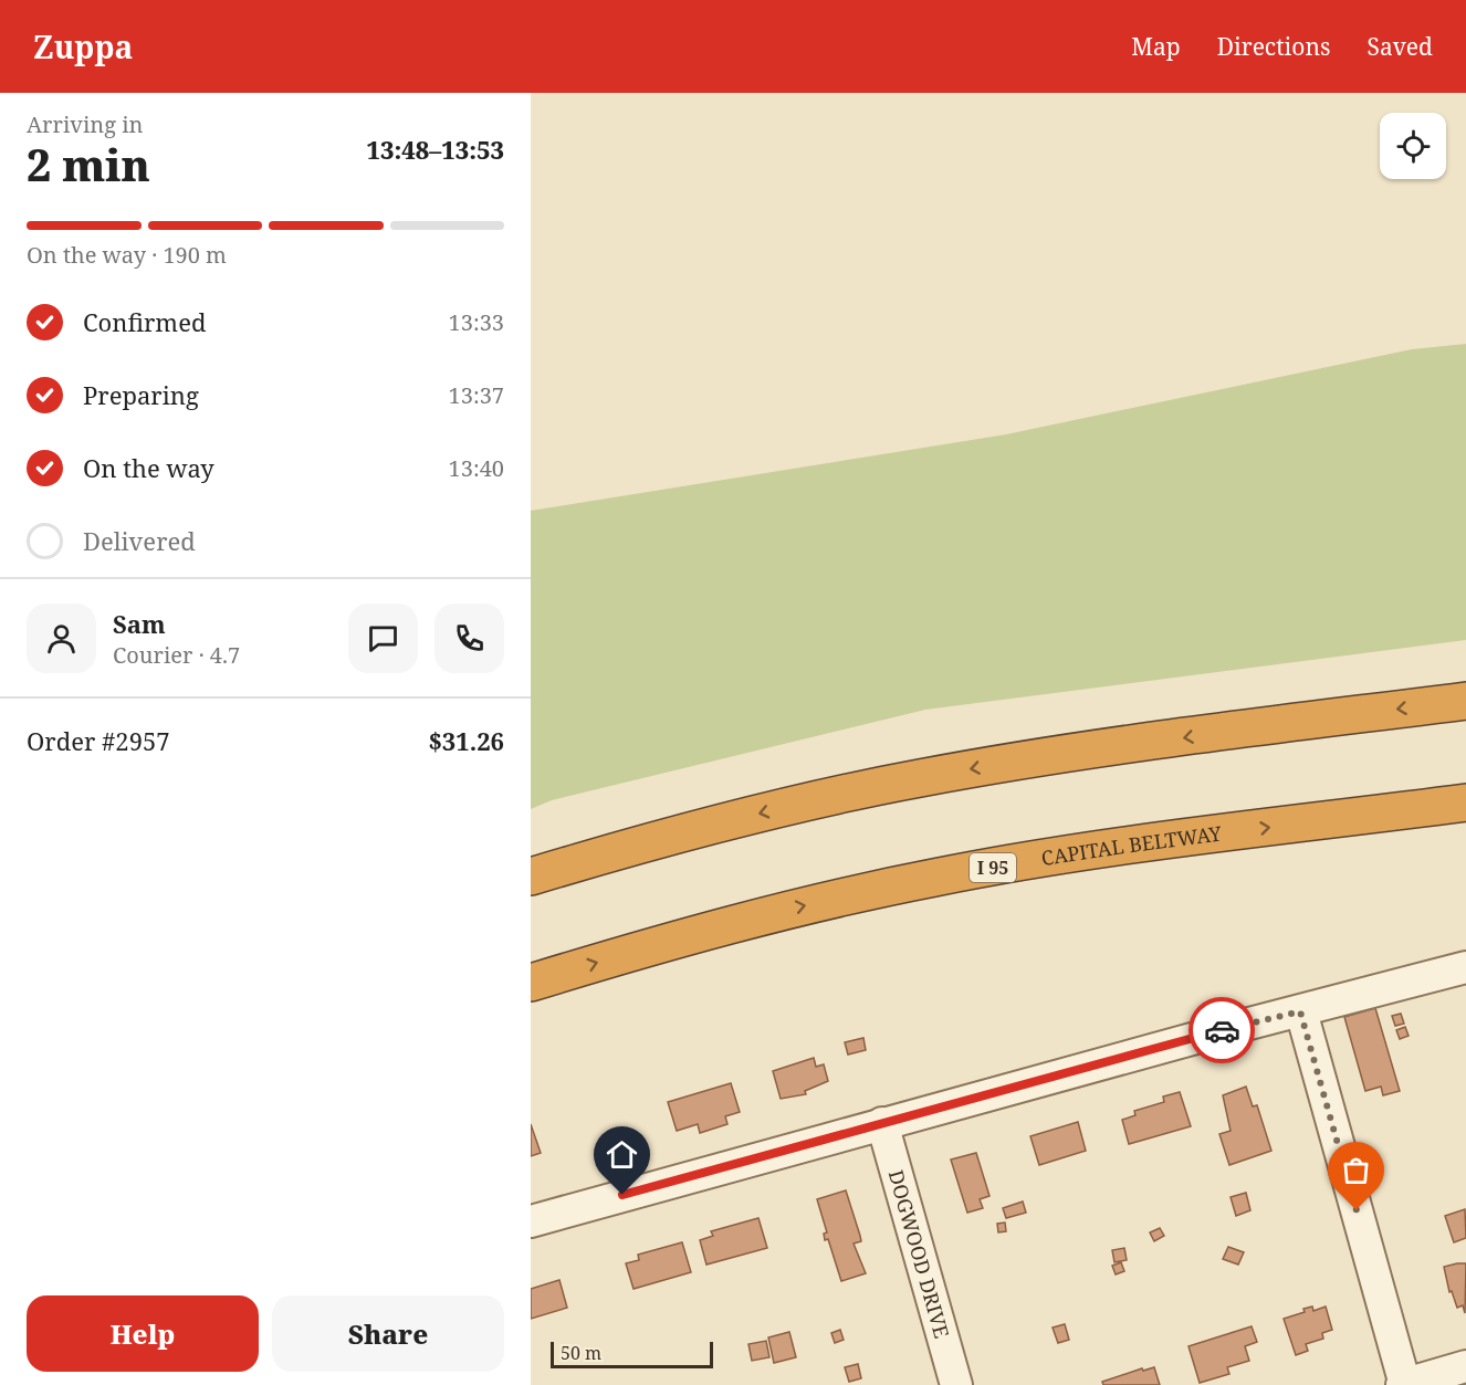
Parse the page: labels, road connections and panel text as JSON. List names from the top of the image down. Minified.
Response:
{"streets":{"highway":["CAPITAL BELTWAY","I 95"],"street":["DOGWOOD DRIVE"]},"scale_bar":"50 m","page":{"header":"Zuppa","nav":["Map","Directions","Saved"],"heading":["2 min","Arriving in","13:48–13:53"],"panel":["Sam","Courier · 4.7","Order #2957","$31.26"],"bar":"On the way · 190 m","list":[["Confirmed","13:33"],["Preparing","13:37"],["On the way","13:40"],"Delivered"],"buttons":["Help","Share"],"scale":"50 m"}}
